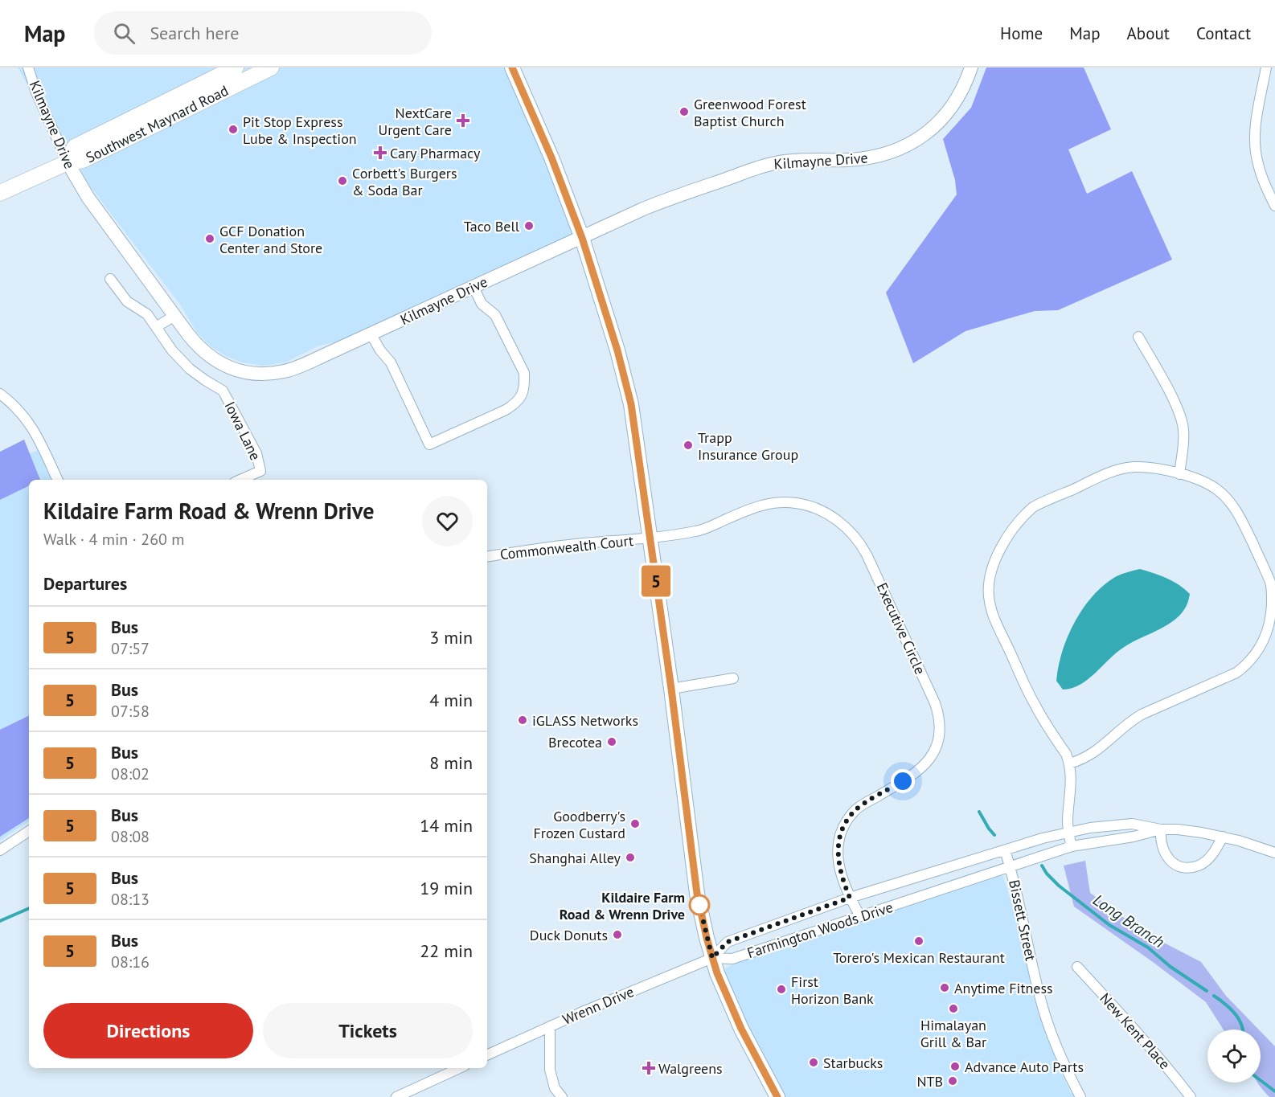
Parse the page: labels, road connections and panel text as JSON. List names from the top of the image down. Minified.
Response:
{"streets":{"main road":["Southwest Maynard Road"],"street":["Kilmayne Drive","Iowa Lane","Commonwealth Court","Executive Circle","Bissett Street","Farmington Woods Drive","Wrenn Drive","New Kent Place"]},"crossings":[["Southwest Maynard Road","Kilmayne Drive"],["Commonwealth Court","Executive Circle"],["Executive Circle","Farmington Woods Drive"],["Bissett Street","Farmington Woods Drive"],["Farmington Woods Drive","Wrenn Drive"]],"water":["Long Branch"],"places":{"other":["Greenwood Forest Baptist Church","Pit Stop Express Lube & Inspection","Corbett's Burgers & Soda Bar","Taco Bell","GCF Donation Center and Store","Trapp Insurance Group","iGLASS Networks","Brecotea","Goodberry's Frozen Custard","Shanghai Alley","Kildaire Farm Road & Wrenn Drive","Duck Donuts","Torero's Mexican Restaurant","Anytime Fitness","First Horizon Bank","Himalayan Grill & Bar","Starbucks","Advance Auto Parts","NTB"],"health":["NextCare Urgent Care","Cary Pharmacy","Walgreens"]},"lines":["bus line 5"],"page":{"header":"Map","search":"Search here","nav":["Home","Map","About","Contact"],"on_map":"5","heading":[["Kildaire Farm Road & Wrenn Drive","Walk · 4 min · 260 m"],"Departures"],"list":[{"mark":"5","name":"Bus","note":"07:57","value":"3 min"},{"mark":"5","name":"Bus","note":"07:58","value":"4 min"},{"mark":"5","name":"Bus","note":"08:02","value":"8 min"},{"mark":"5","name":"Bus","note":"08:08","value":"14 min"},{"mark":"5","name":"Bus","note":"08:13","value":"19 min"},{"mark":"5","name":"Bus","note":"08:16","value":"22 min"}],"buttons":["Directions","Tickets"]}}
